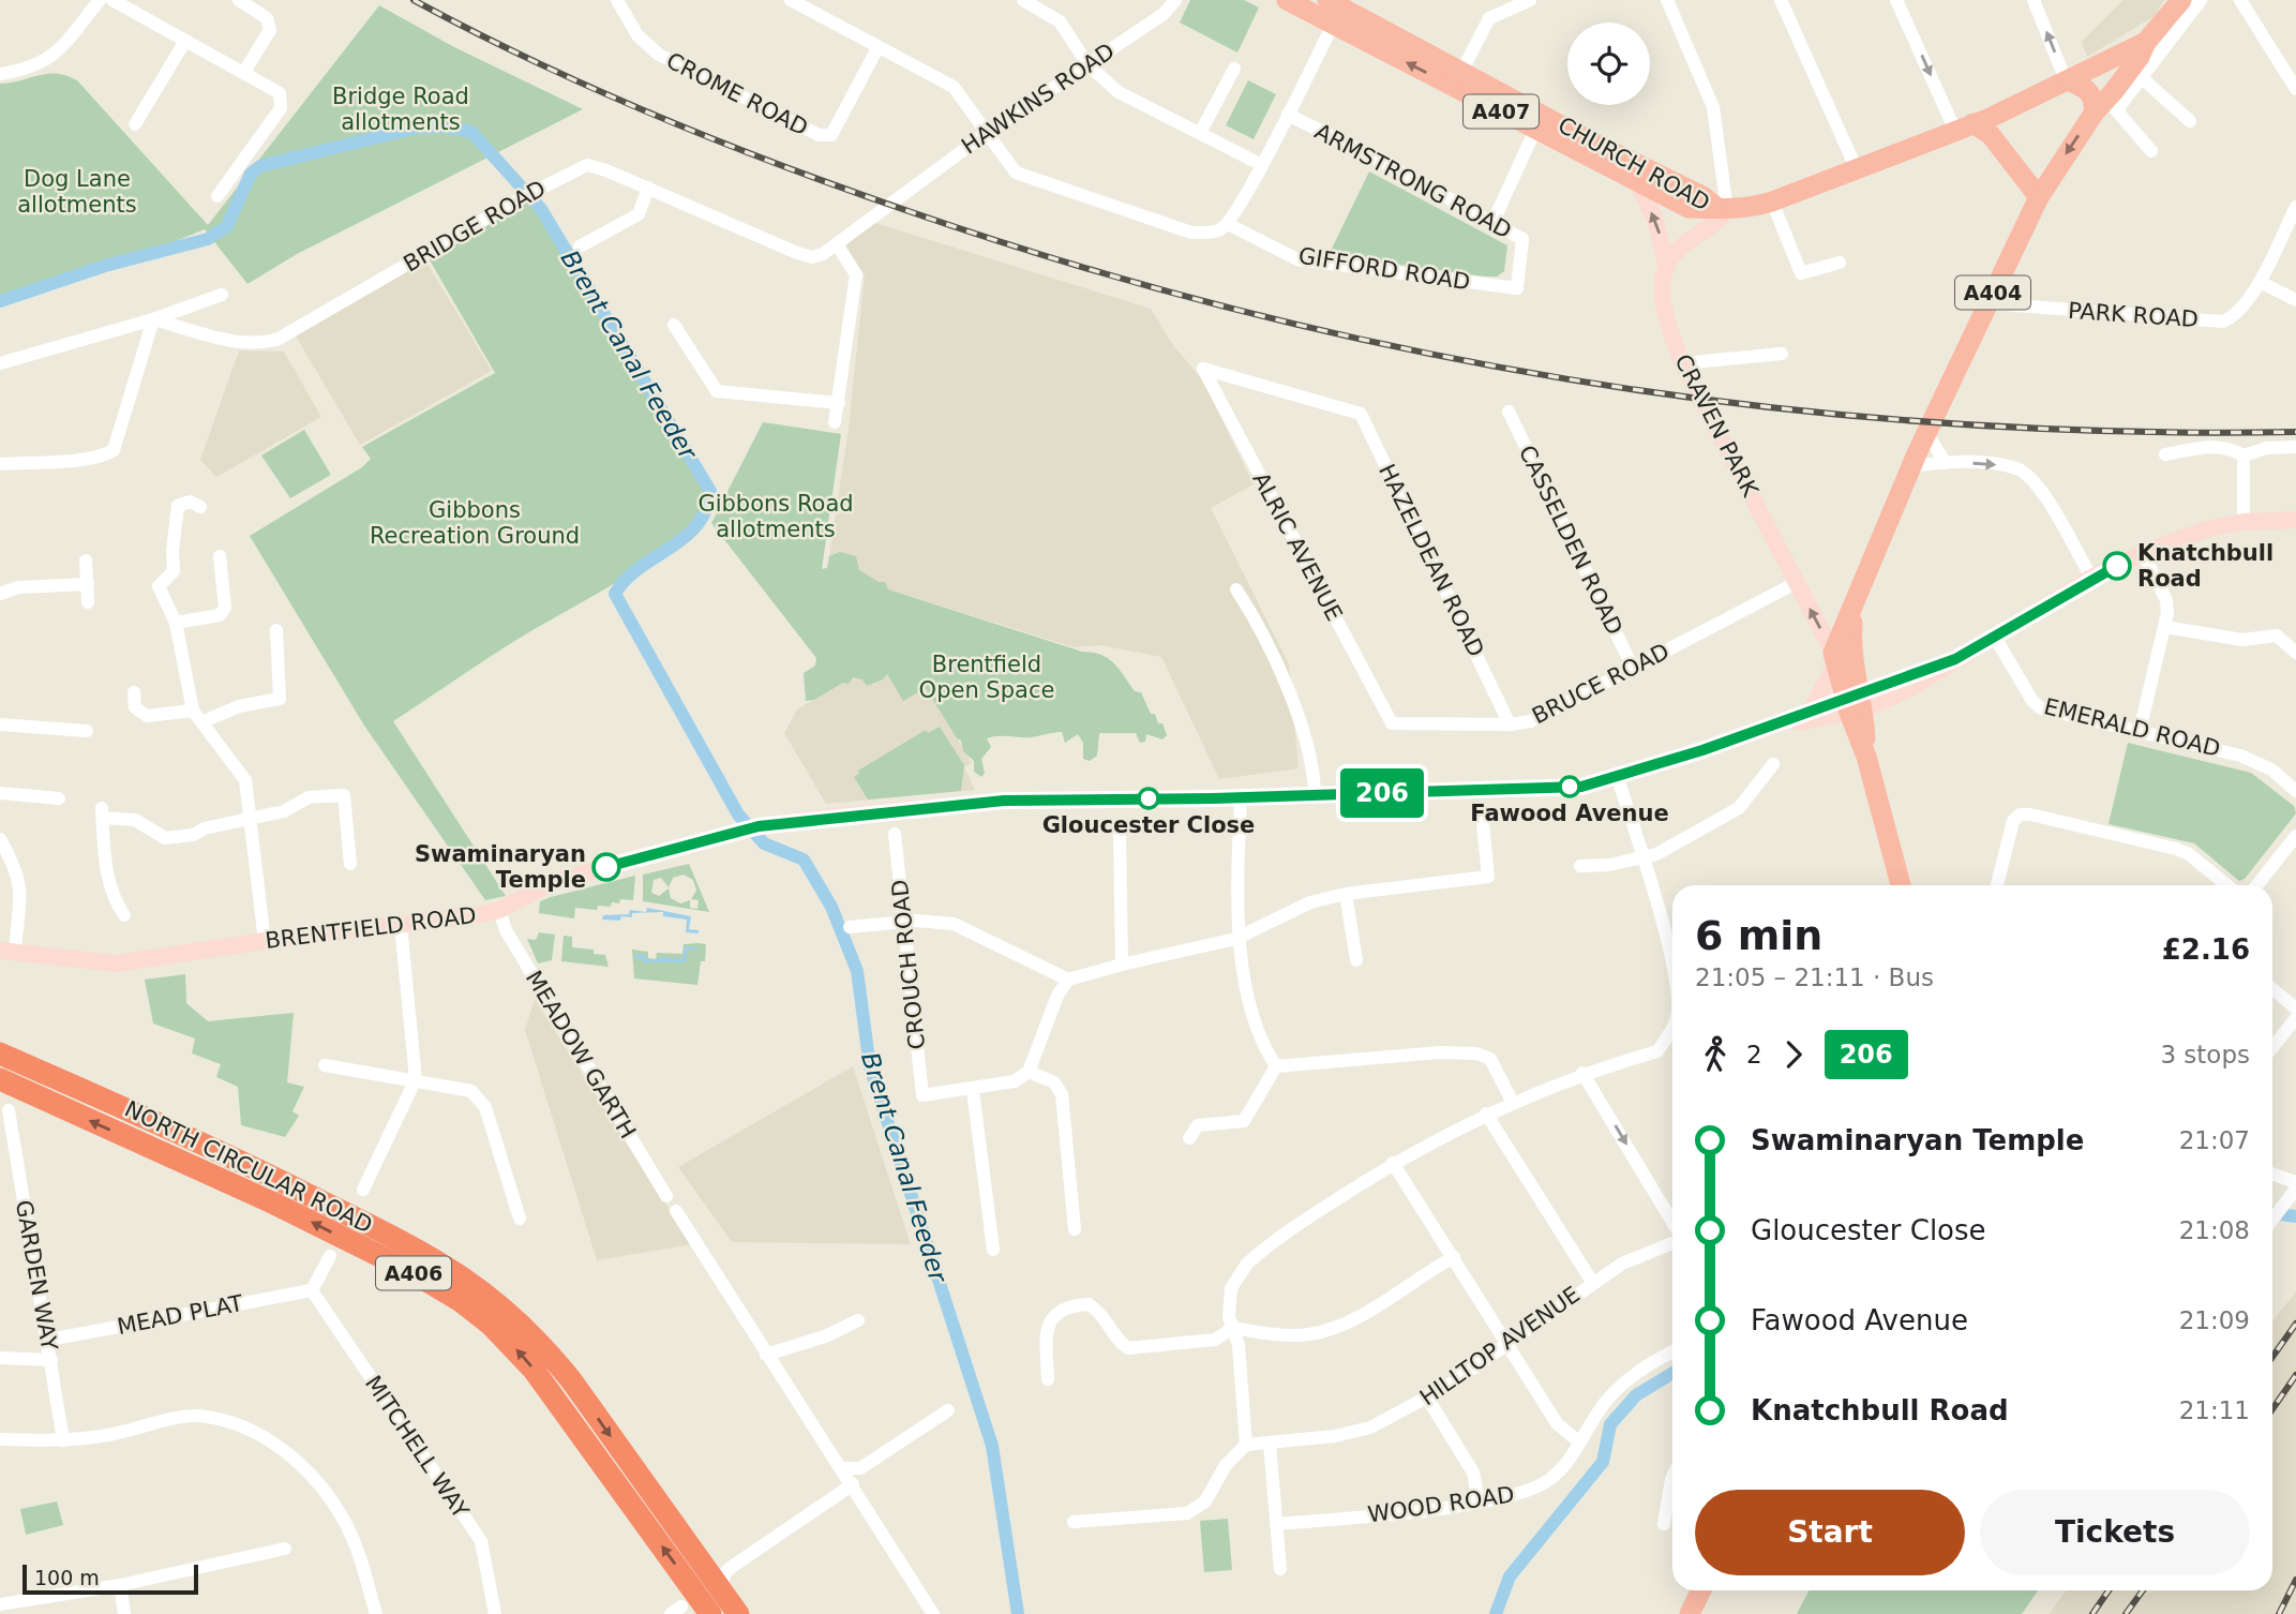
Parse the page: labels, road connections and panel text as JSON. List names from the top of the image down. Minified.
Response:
{"streets":{"highway":["NORTH CIRCULAR ROAD","A406"],"main road":["A407","CHURCH ROAD","A404","CRAVEN PARK"],"street":["CROME ROAD","HAWKINS ROAD","ARMSTRONG ROAD","BRIDGE ROAD","GIFFORD ROAD","PARK ROAD","CASSELDEN ROAD","ALRIC AVENUE","HAZELDEAN ROAD","BRUCE ROAD","EMERALD ROAD","BRENTFIELD ROAD","CROUCH ROAD","MEADOW GARTH","GARDEN WAY","MEAD PLAT","HILLTOP AVENUE","MITCHELL WAY","WOOD ROAD"]},"crossings":[["HAWKINS ROAD","BRIDGE ROAD"],["A407","CHURCH ROAD"],["A407","A404"],["CHURCH ROAD","CRAVEN PARK"],["ARMSTRONG ROAD","GIFFORD ROAD"],["A404","PARK ROAD"],["A404","CRAVEN PARK"],["A404","BRENTFIELD ROAD"],["CRAVEN PARK","BRUCE ROAD"],["CRAVEN PARK","BRENTFIELD ROAD"],["CASSELDEN ROAD","BRUCE ROAD"],["ALRIC AVENUE","HAZELDEAN ROAD"],["ALRIC AVENUE","BRUCE ROAD"],["HAZELDEAN ROAD","BRUCE ROAD"],["BRENTFIELD ROAD","MEADOW GARTH"],["GARDEN WAY","MEAD PLAT"],["MEAD PLAT","MITCHELL WAY"]],"water":["Brent Canal Feeder"],"parks":["Bridge Road allotments","Dog Lane allotments","Gibbons Road allotments","Gibbons Recreation Ground","Brentfield Open Space"],"places":["Knatchbull Road","Fawood Avenue","Gloucester Close","Swaminaryan Temple"],"lines":["bus line 206"],"scale_bar":"100 m","page":{"on_map":"206","heading":["6 min","21:05 – 21:11 · Bus","£2.16"],"legs":["2","206","3 stops"],"list":[{"name":"Swaminaryan Temple","value":"21:07"},{"name":"Gloucester Close","value":"21:08"},{"name":"Fawood Avenue","value":"21:09"},{"name":"Knatchbull Road","value":"21:11"}],"buttons":["Start","Tickets"],"scale":"100 m"}}
